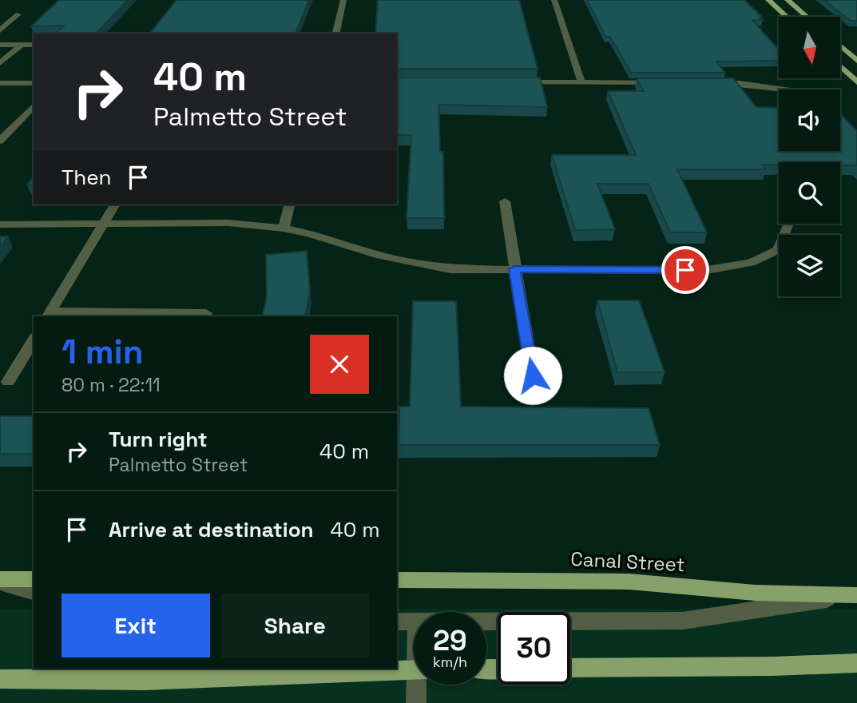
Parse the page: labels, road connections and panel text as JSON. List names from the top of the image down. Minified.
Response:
{"streets":{"main road":["Canal Street"]},"north":"bottom","page":{"turn":["40 m","Palmetto Street"],"then":"Then","heading":["1 min","80 m · 22:11"],"list":[{"name":"Turn right","note":"Palmetto Street","value":"40 m"},{"name":"Arrive at destination","value":"40 m"}],"buttons":["Exit","Share"],"speed":"29 km/h","limit":"30"}}
